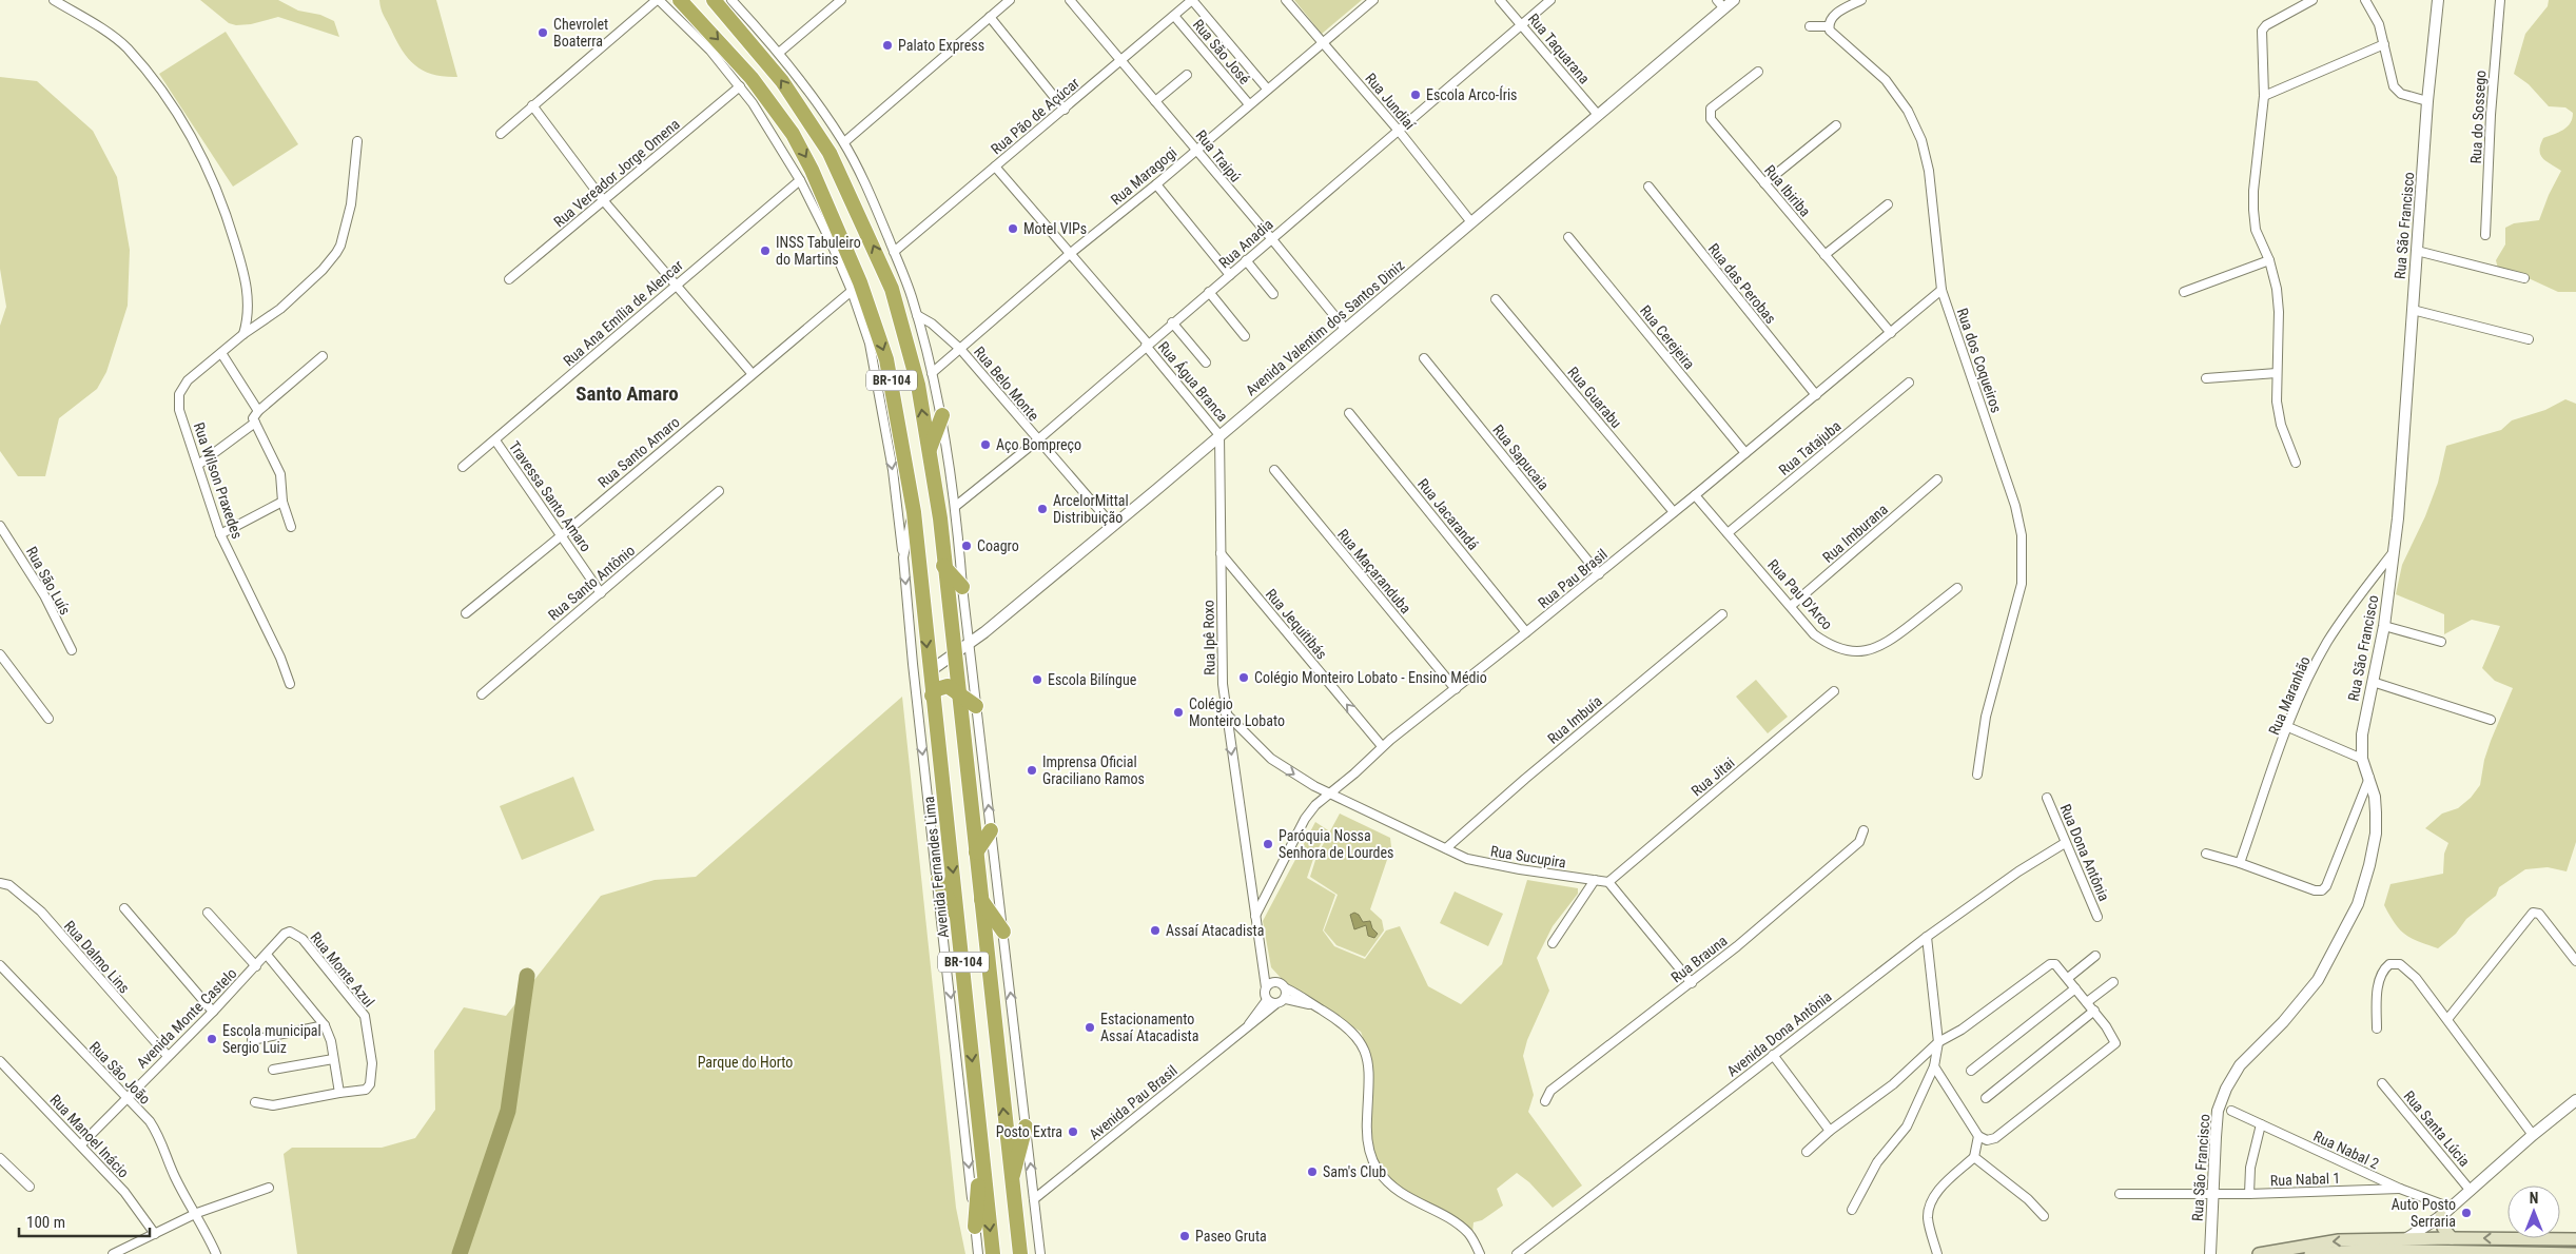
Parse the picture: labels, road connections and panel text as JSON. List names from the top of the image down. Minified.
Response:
{"streets":{"highway":["BR-104","Avenida Fernandes Lima"],"street":["Rua Taquarana","Rua São José","Rua Jundiaí","Rua Pão de Açúcar","Rua do Sossego","Rua Traipú","Rua Vereador Jorge Omena","Rua Maragogi","Rua Ibiriba","Rua São Francisco","Rua Anadia","Rua das Perobas","Rua Ana Emília de Alencar","Avenida Valentim dos Santos Diniz","Rua Cerejeira","Rua dos Coqueiros","Rua Água Branca","Rua Belo Monte","Rua Guarabu","Rua Tatajuba","Rua Santo Amaro","Rua Sapucaia","Rua Wilson Praxedes","Travessa Santo Amaro","Rua Jacarandá","Rua Imburana","Rua Maçaranduba","Rua Pau Brasil","Rua São Luís","Rua Santo Antônio","Rua Pau D'Arco","Rua Jequitibás","Rua Ipê Roxo","Rua Maranhão","Rua Imbuía","Rua Jitai","Rua Dona Antônia","Rua Sucupira","Rua Dalmo Lins","Rua Brauna","Rua Monte Azul","Avenida Monte Castelo","Avenida Dona Antônia","Rua São João","Avenida Pau Brasil","Rua Santa Lúcia","Rua Manoel Inácio","Rua Nabal 2","Rua Nabal 1"]},"crossings":[["Rua Taquarana","Rua Anadia"],["Rua Taquarana","Avenida Valentim dos Santos Diniz"],["Rua São José","Rua Pão de Açúcar"],["Rua São José","Rua Maragogi"],["Rua Jundiaí","Rua Maragogi"],["Rua Jundiaí","Rua Anadia"],["Rua Jundiaí","Avenida Valentim dos Santos Diniz"],["Rua Pão de Açúcar","Rua Traipú"],["Rua Pão de Açúcar","Rua Água Branca"],["Rua Traipú","Rua Maragogi"],["Rua Traipú","Rua Anadia"],["Rua Traipú","Avenida Valentim dos Santos Diniz"],["Rua Maragogi","Rua Água Branca"],["Rua Maragogi","Rua Belo Monte"],["Rua Ibiriba","Rua Pau Brasil"],["Rua São Francisco","Rua Maranhão"],["Rua São Francisco","Rua Nabal 1"],["Rua Anadia","Rua Água Branca"],["Rua Anadia","Rua Belo Monte"],["Rua das Perobas","Rua Pau Brasil"],["Rua Ana Emília de Alencar","Travessa Santo Amaro"],["Avenida Valentim dos Santos Diniz","BR-104"],["Avenida Valentim dos Santos Diniz","Rua Água Branca"],["Avenida Valentim dos Santos Diniz","Rua Belo Monte"],["Avenida Valentim dos Santos Diniz","Rua Ipê Roxo"],["Avenida Valentim dos Santos Diniz","Avenida Fernandes Lima"],["Rua Cerejeira","Rua Pau Brasil"],["Rua dos Coqueiros","Rua Pau Brasil"],["BR-104","Avenida Fernandes Lima"],["Rua Água Branca","Rua Ipê Roxo"],["Rua Guarabu","Rua Pau Brasil"],["Rua Tatajuba","Rua Pau D'Arco"],["Rua Santo Amaro","Travessa Santo Amaro"],["Rua Sapucaia","Rua Pau Brasil"],["Travessa Santo Amaro","Rua Santo Antônio"],["Rua Jacarandá","Rua Pau Brasil"],["Rua Imburana","Rua Pau D'Arco"],["Rua Maçaranduba","Rua Pau Brasil"],["Rua Pau Brasil","Rua Pau D'Arco"],["Rua Pau Brasil","Rua Jequitibás"],["Rua Pau Brasil","Rua Ipê Roxo"],["Rua Pau Brasil","Rua Sucupira"],["Rua Jequitibás","Rua Ipê Roxo"],["Rua Ipê Roxo","Rua Sucupira"],["Rua Ipê Roxo","Avenida Pau Brasil"],["Rua Imbuía","Rua Sucupira"],["Rua Jitai","Rua Sucupira"],["Rua Dona Antônia","Avenida Dona Antônia"],["Rua Dalmo Lins","Avenida Monte Castelo"],["Rua Monte Azul","Avenida Monte Castelo"],["Avenida Monte Castelo","Rua São João"],["Avenida Monte Castelo","Rua Manoel Inácio"],["Rua Nabal 2","Rua Nabal 1"]],"one_way":["Rua Jequitibás","Rua Ipê Roxo"],"districts":["Santo Amaro"],"parks":["Parque do Horto"],"places":["Chevrolet Boaterra","Palato Express","Escola Arco-Íris","Motel VIPs","INSS Tabuleiro do Martins","Aço Bompreço","ArcelorMittal Distribuição","Coagro","Colégio Monteiro Lobato - Ensino Médio","Escola Bilíngue","Colégio Monteiro Lobato","Imprensa Oficial Graciliano Ramos","Paróquia Nossa Senhora de Lourdes","Assaí Atacadista","Estacionamento Assaí Atacadista","Escola municipal Sergio Luiz","Posto Extra","Sam's Club","Auto Posto Serraria","Paseo Gruta"],"scale_bar":"100 m","north":"top"}
